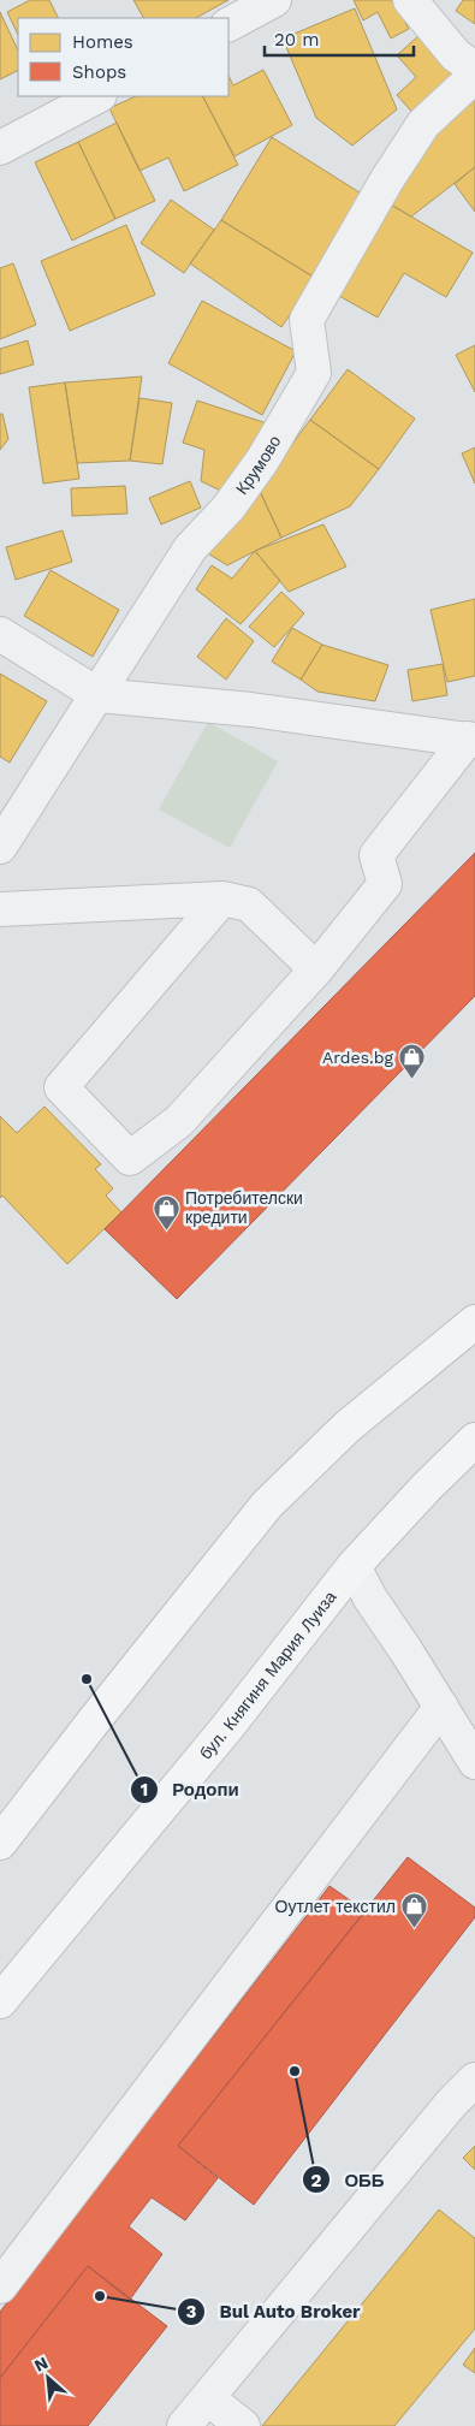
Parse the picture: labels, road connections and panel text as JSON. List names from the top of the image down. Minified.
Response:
{"streets":{"main road":["бул. Княгиня Мария Луиза"],"street":["Крумово"]},"places":{"shop":["Ardes.bg","Потребителски кредити","Оутлет текстил"],"other":["Родопи","ОББ","Bul Auto Broker"]},"legend":["Homes","Shops"],"scale_bar":"20 m","north":"top left"}
